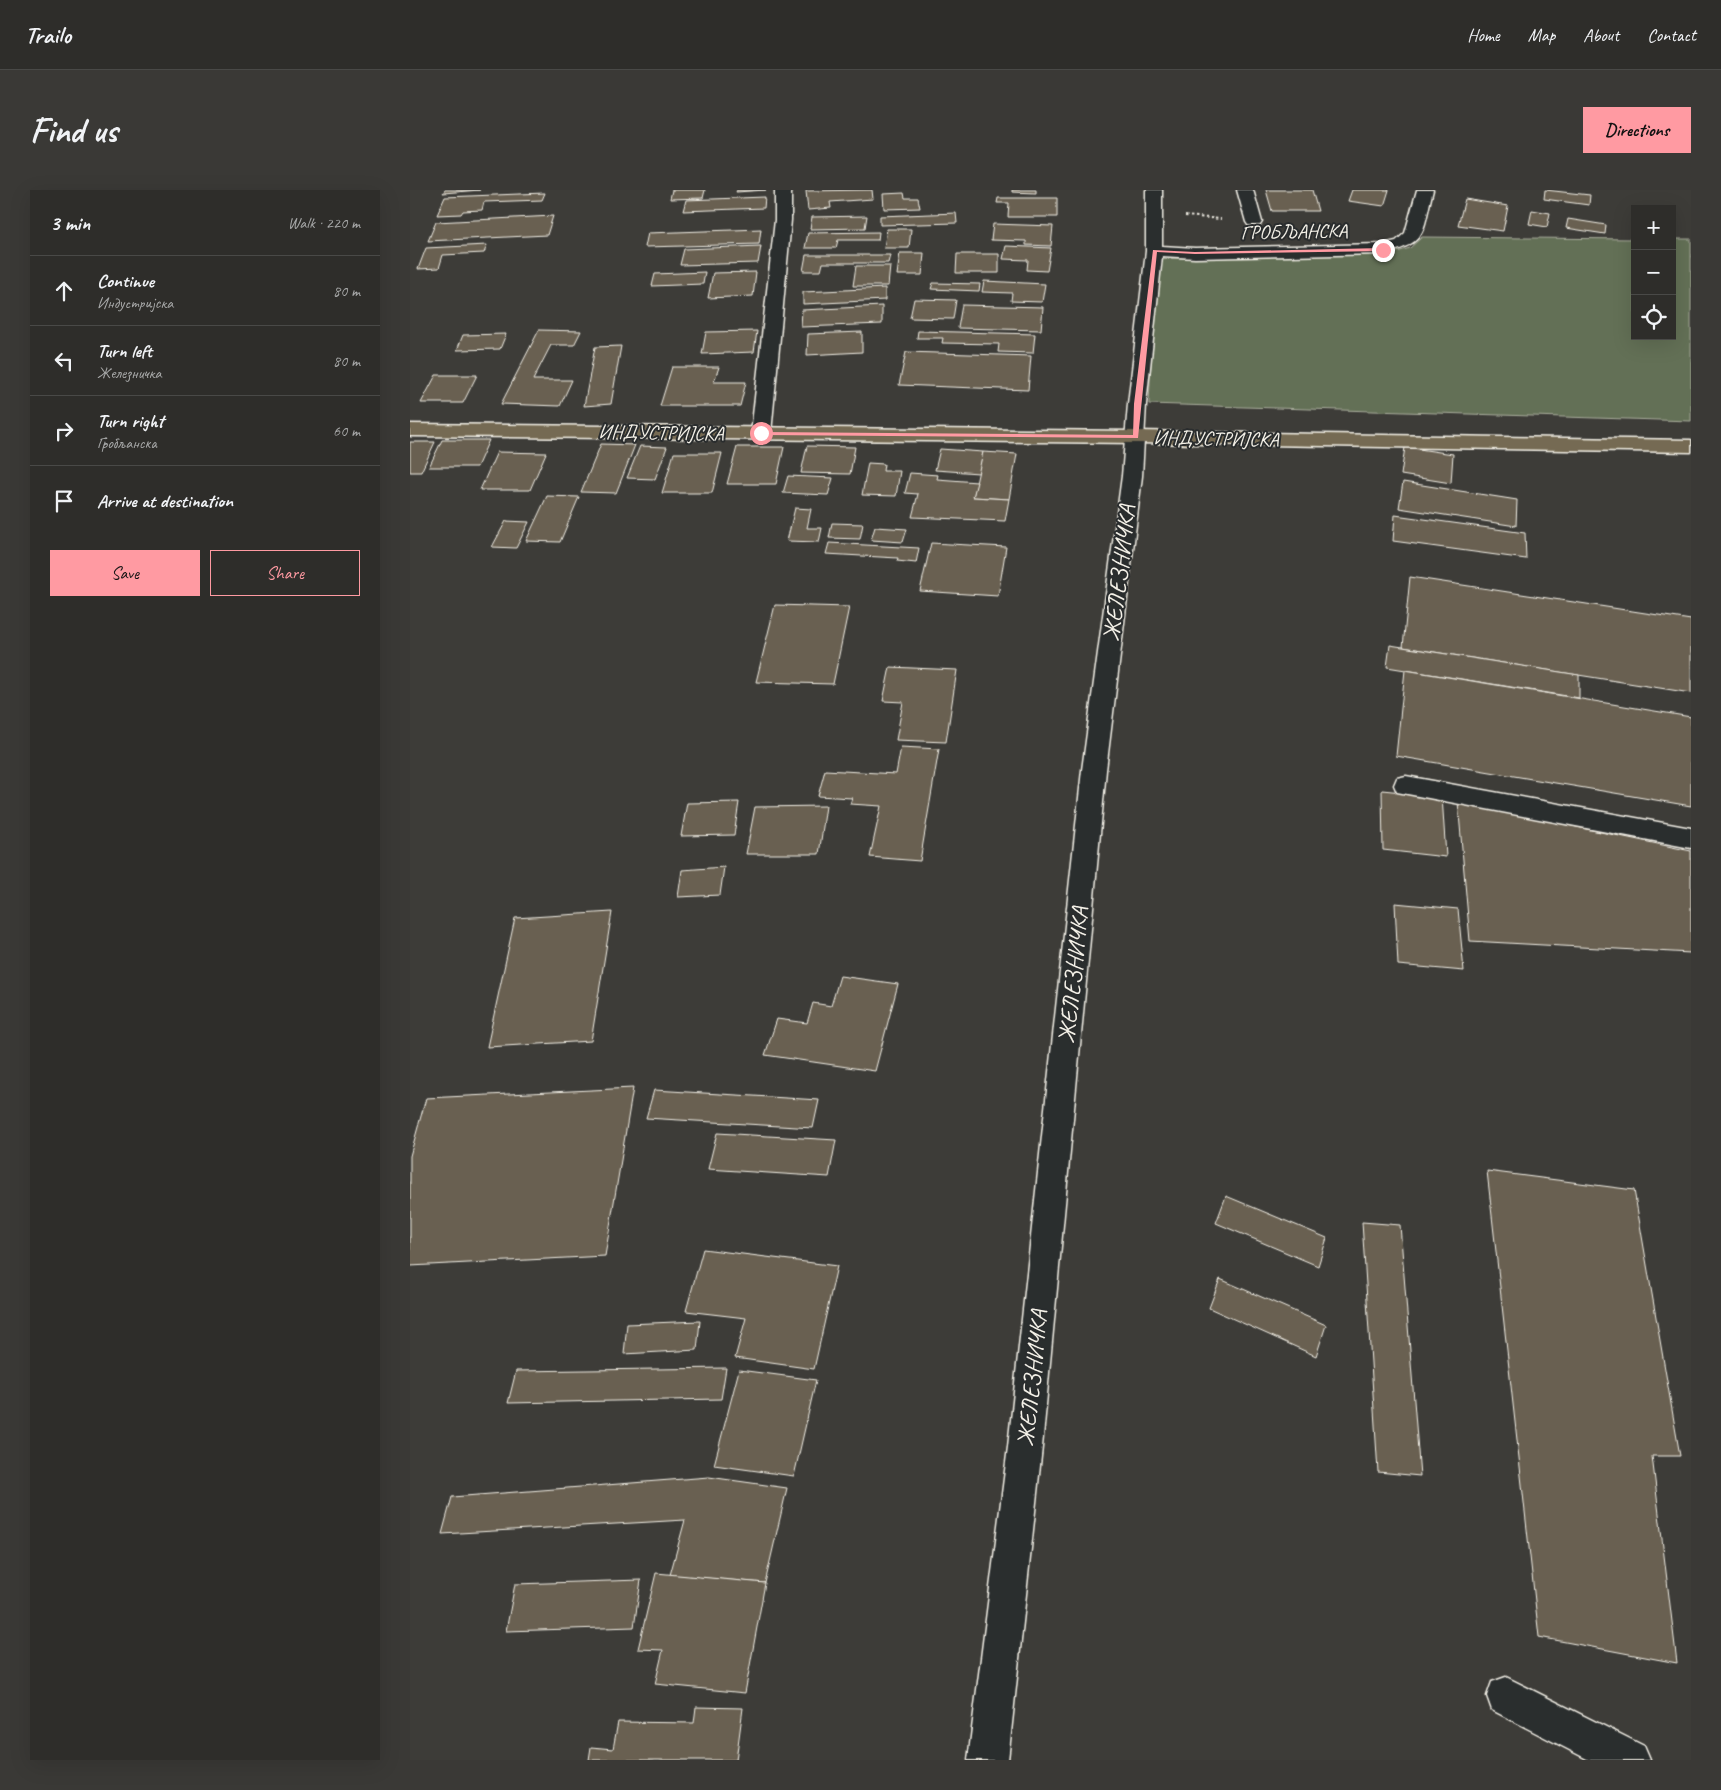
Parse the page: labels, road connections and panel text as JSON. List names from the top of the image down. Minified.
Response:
{"streets":{"main road":["ИНДУСТРИЈСКА"],"street":["ГРОБЉАНСКА","ЖЕЛЕЗНИЧКА"]},"crossings":[["ГРОБЉАНСКА","ЖЕЛЕЗНИЧКА"],["ИНДУСТРИЈСКА","ЖЕЛЕЗНИЧКА"]],"page":{"header":"Trailo","nav":["Home","Map","About","Contact"],"buttons":["Directions",["Save","Share"]],"title":"Find us","heading":["3 min","Walk · 220 m"],"map_buttons":["+","−"],"list":[["Continue","Индустријска","80 m"],["Turn left","Железничка","80 m"],["Turn right","Гробљанска","60 m"],"Arrive at destination"]}}
